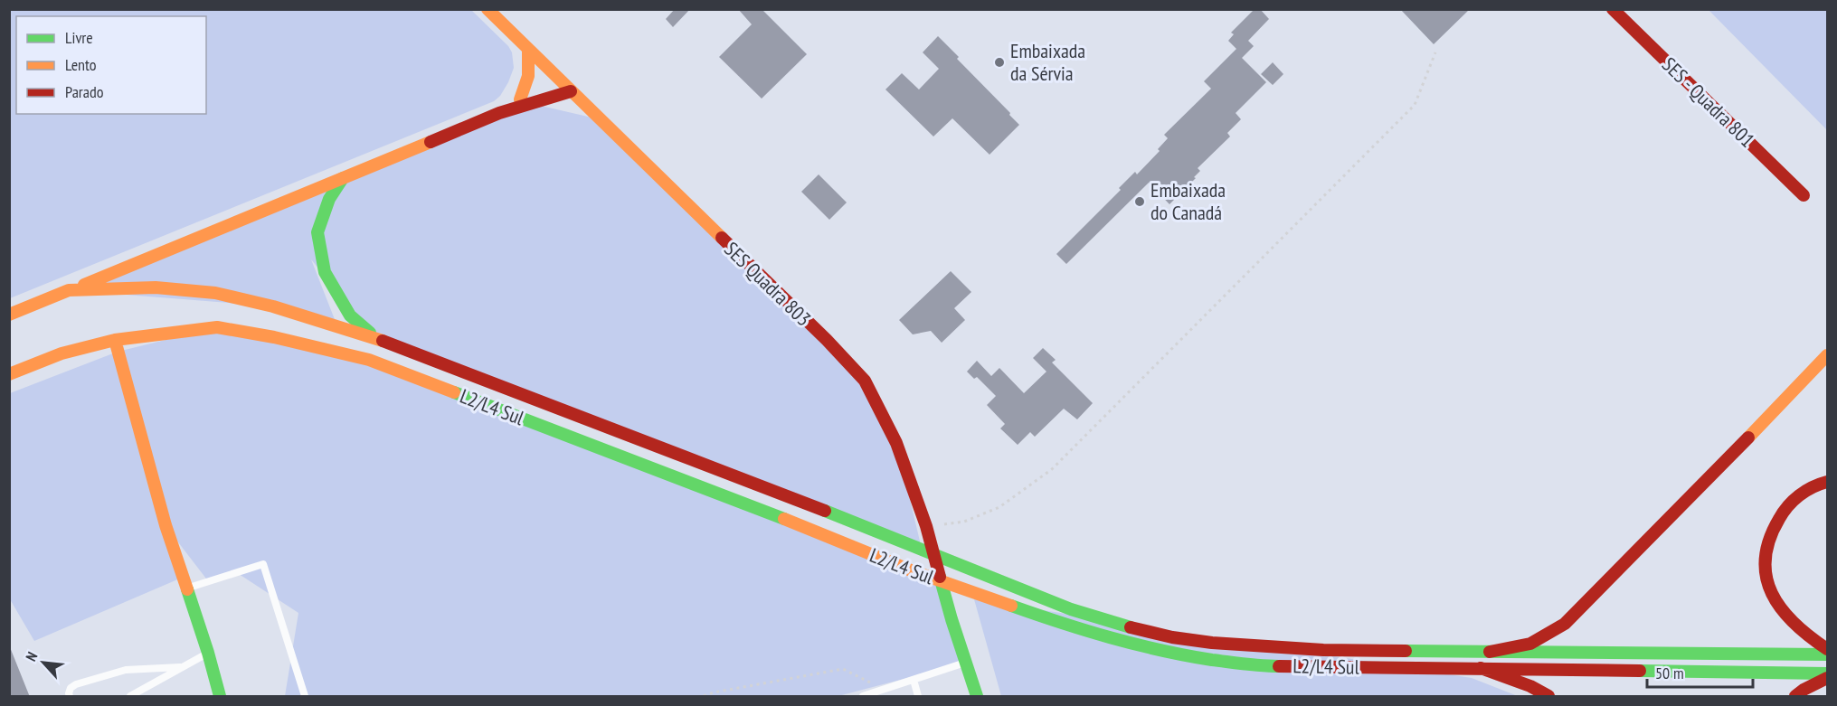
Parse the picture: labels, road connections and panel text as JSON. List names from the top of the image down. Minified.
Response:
{"streets":{"main road":["SES - Quadra 801","SES Quadra 803","L2/L4 Sul"]},"crossings":[["SES Quadra 803","L2/L4 Sul"]],"places":["Embaixada da Sérvia","Embaixada do Canadá"],"legend":["Livre","Lento","Parado"],"scale_bar":"50 m","north":"top left"}
